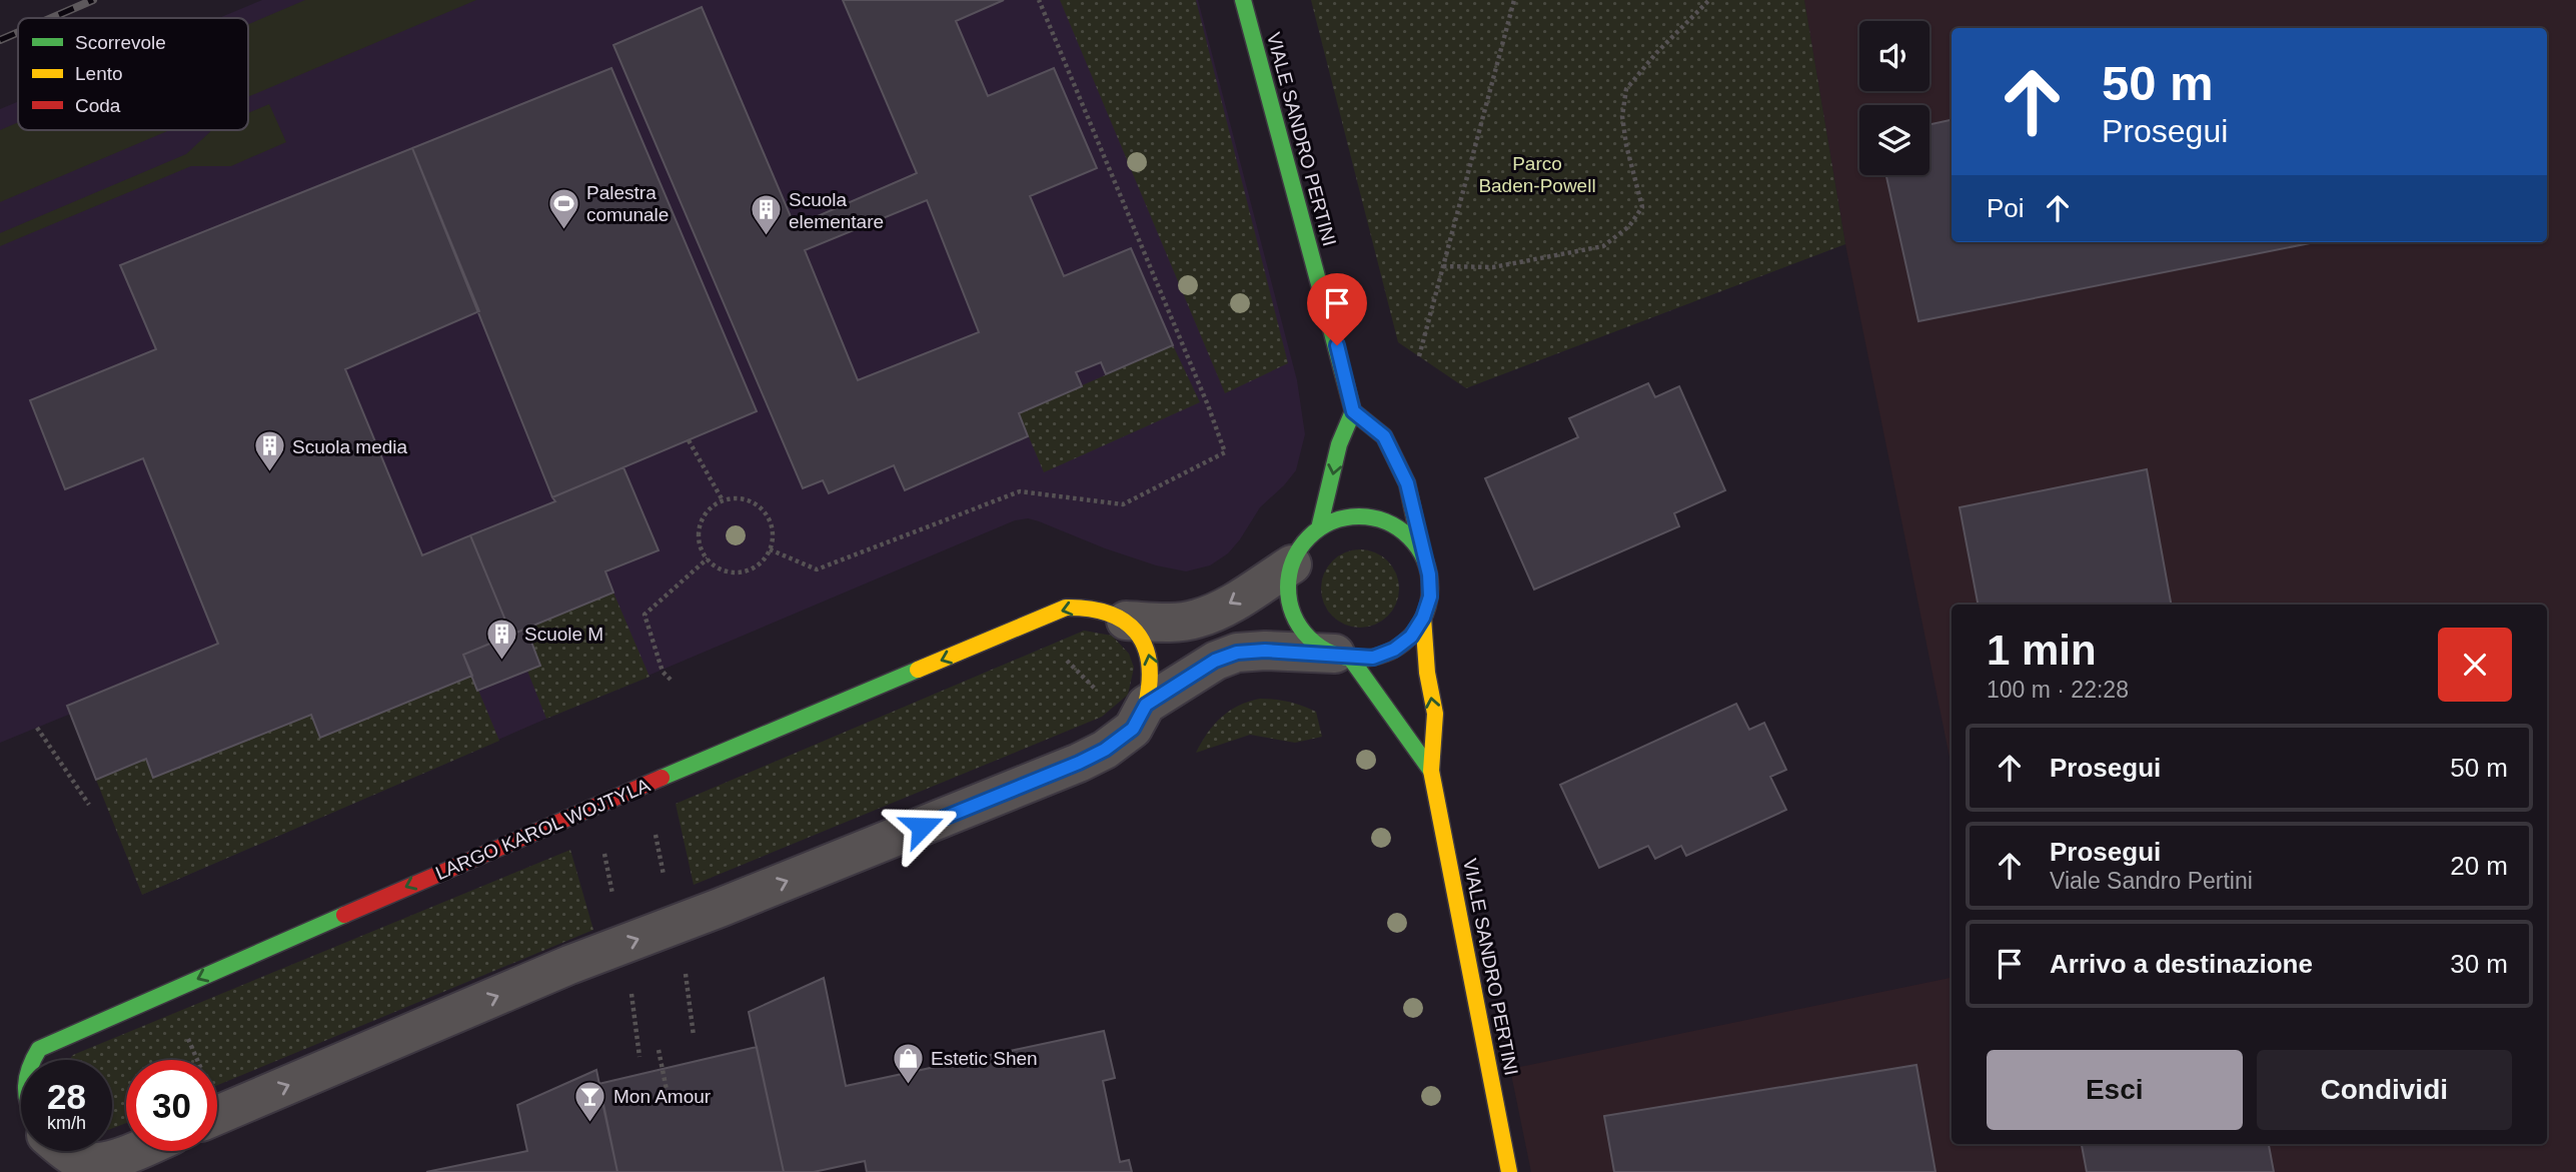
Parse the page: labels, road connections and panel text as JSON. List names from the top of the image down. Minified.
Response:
{"streets":{"street":["VIALE SANDRO PERTINI","LARGO KAROL WOJTYLA"]},"crossings":[["VIALE SANDRO PERTINI","LARGO KAROL WOJTYLA"]],"parks":["Parco Baden-Powell"],"places":{"sports":["Palestra comunale"],"building":["Scuola elementare","Scuola media","Scuole M"],"shop":["Estetic Shen"],"bar":["Mon Amour"]},"legend":["Scorrevole","Lento","Coda"],"page":{"turn":["50 m","Prosegui"],"then":"Poi","heading":["1 min","100 m · 22:28"],"list":[{"name":"Prosegui","value":"50 m"},{"name":"Prosegui","note":"Viale Sandro Pertini","value":"20 m"},{"name":"Arrivo a destinazione","value":"30 m"}],"buttons":["Esci","Condividi"],"speed":"28 km/h","limit":"30"}}
